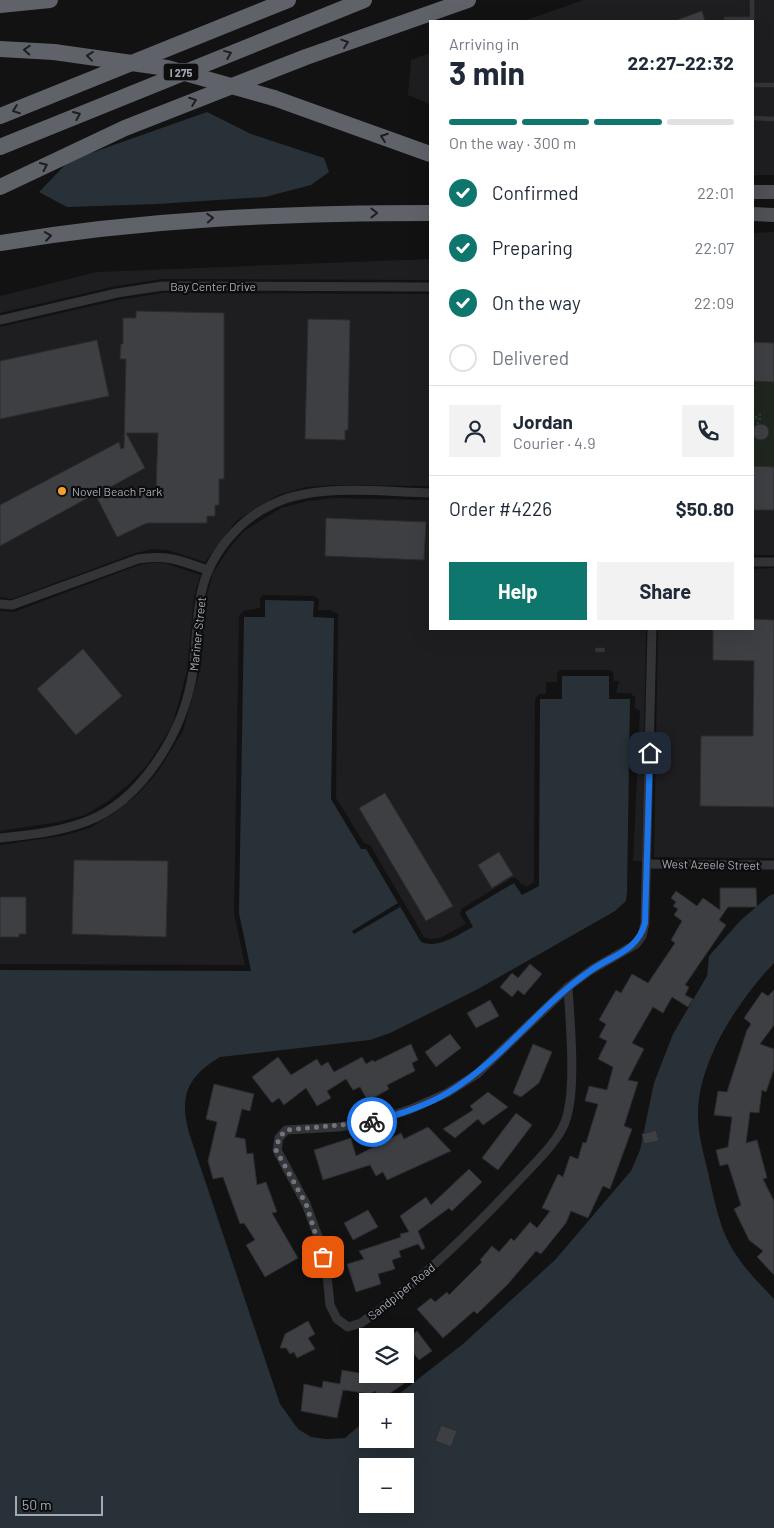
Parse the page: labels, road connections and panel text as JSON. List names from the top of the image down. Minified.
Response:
{"streets":{"highway":["I 275"],"street":["Bay Center Drive","Mariner Street","West Azeele Street","Sandpiper Road"]},"crossings":[["West Azeele Street","Sandpiper Road"]],"places":["Novel Beach Park"],"scale_bar":"50 m","page":{"heading":["3 min","Arriving in","22:27–22:32"],"panel":["Jordan","Courier · 4.9","Order #4226","$50.80"],"bar":"On the way · 300 m","list":[["Confirmed","22:01"],["Preparing","22:07"],["On the way","22:09"],"Delivered"],"buttons":["Help","Share"],"map_buttons":["+","−"],"scale":"50 m"}}
